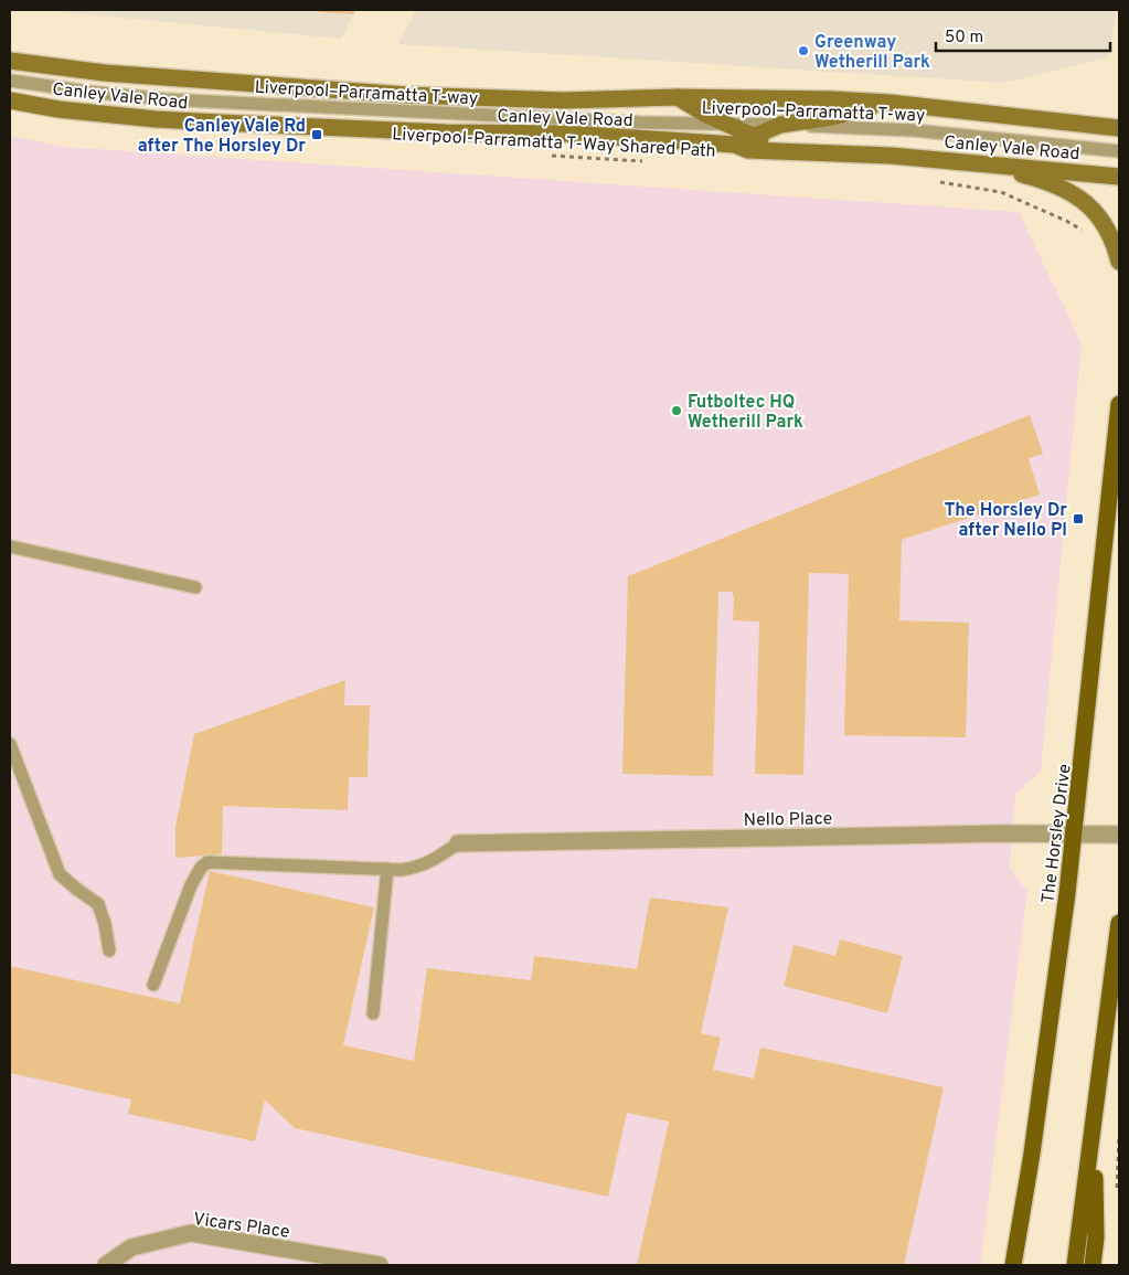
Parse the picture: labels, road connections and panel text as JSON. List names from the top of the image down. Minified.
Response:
{"streets":{"main road":["The Horsley Drive"],"street":["Canley Vale Road","Nello Place","Vicars Place"],"lane":["Liverpool–Parramatta T-way"],"path":["Liverpool-Parramatta T-Way Shared Path"]},"crossings":[["Nello Place","The Horsley Drive"]],"places":{"other":["Greenway Wetherill Park","Futboltec HQ Wetherill Park"],"transit":["Canley Vale Rd after The Horsley Dr","The Horsley Dr after Nello Pl"]},"scale_bar":"50 m"}
